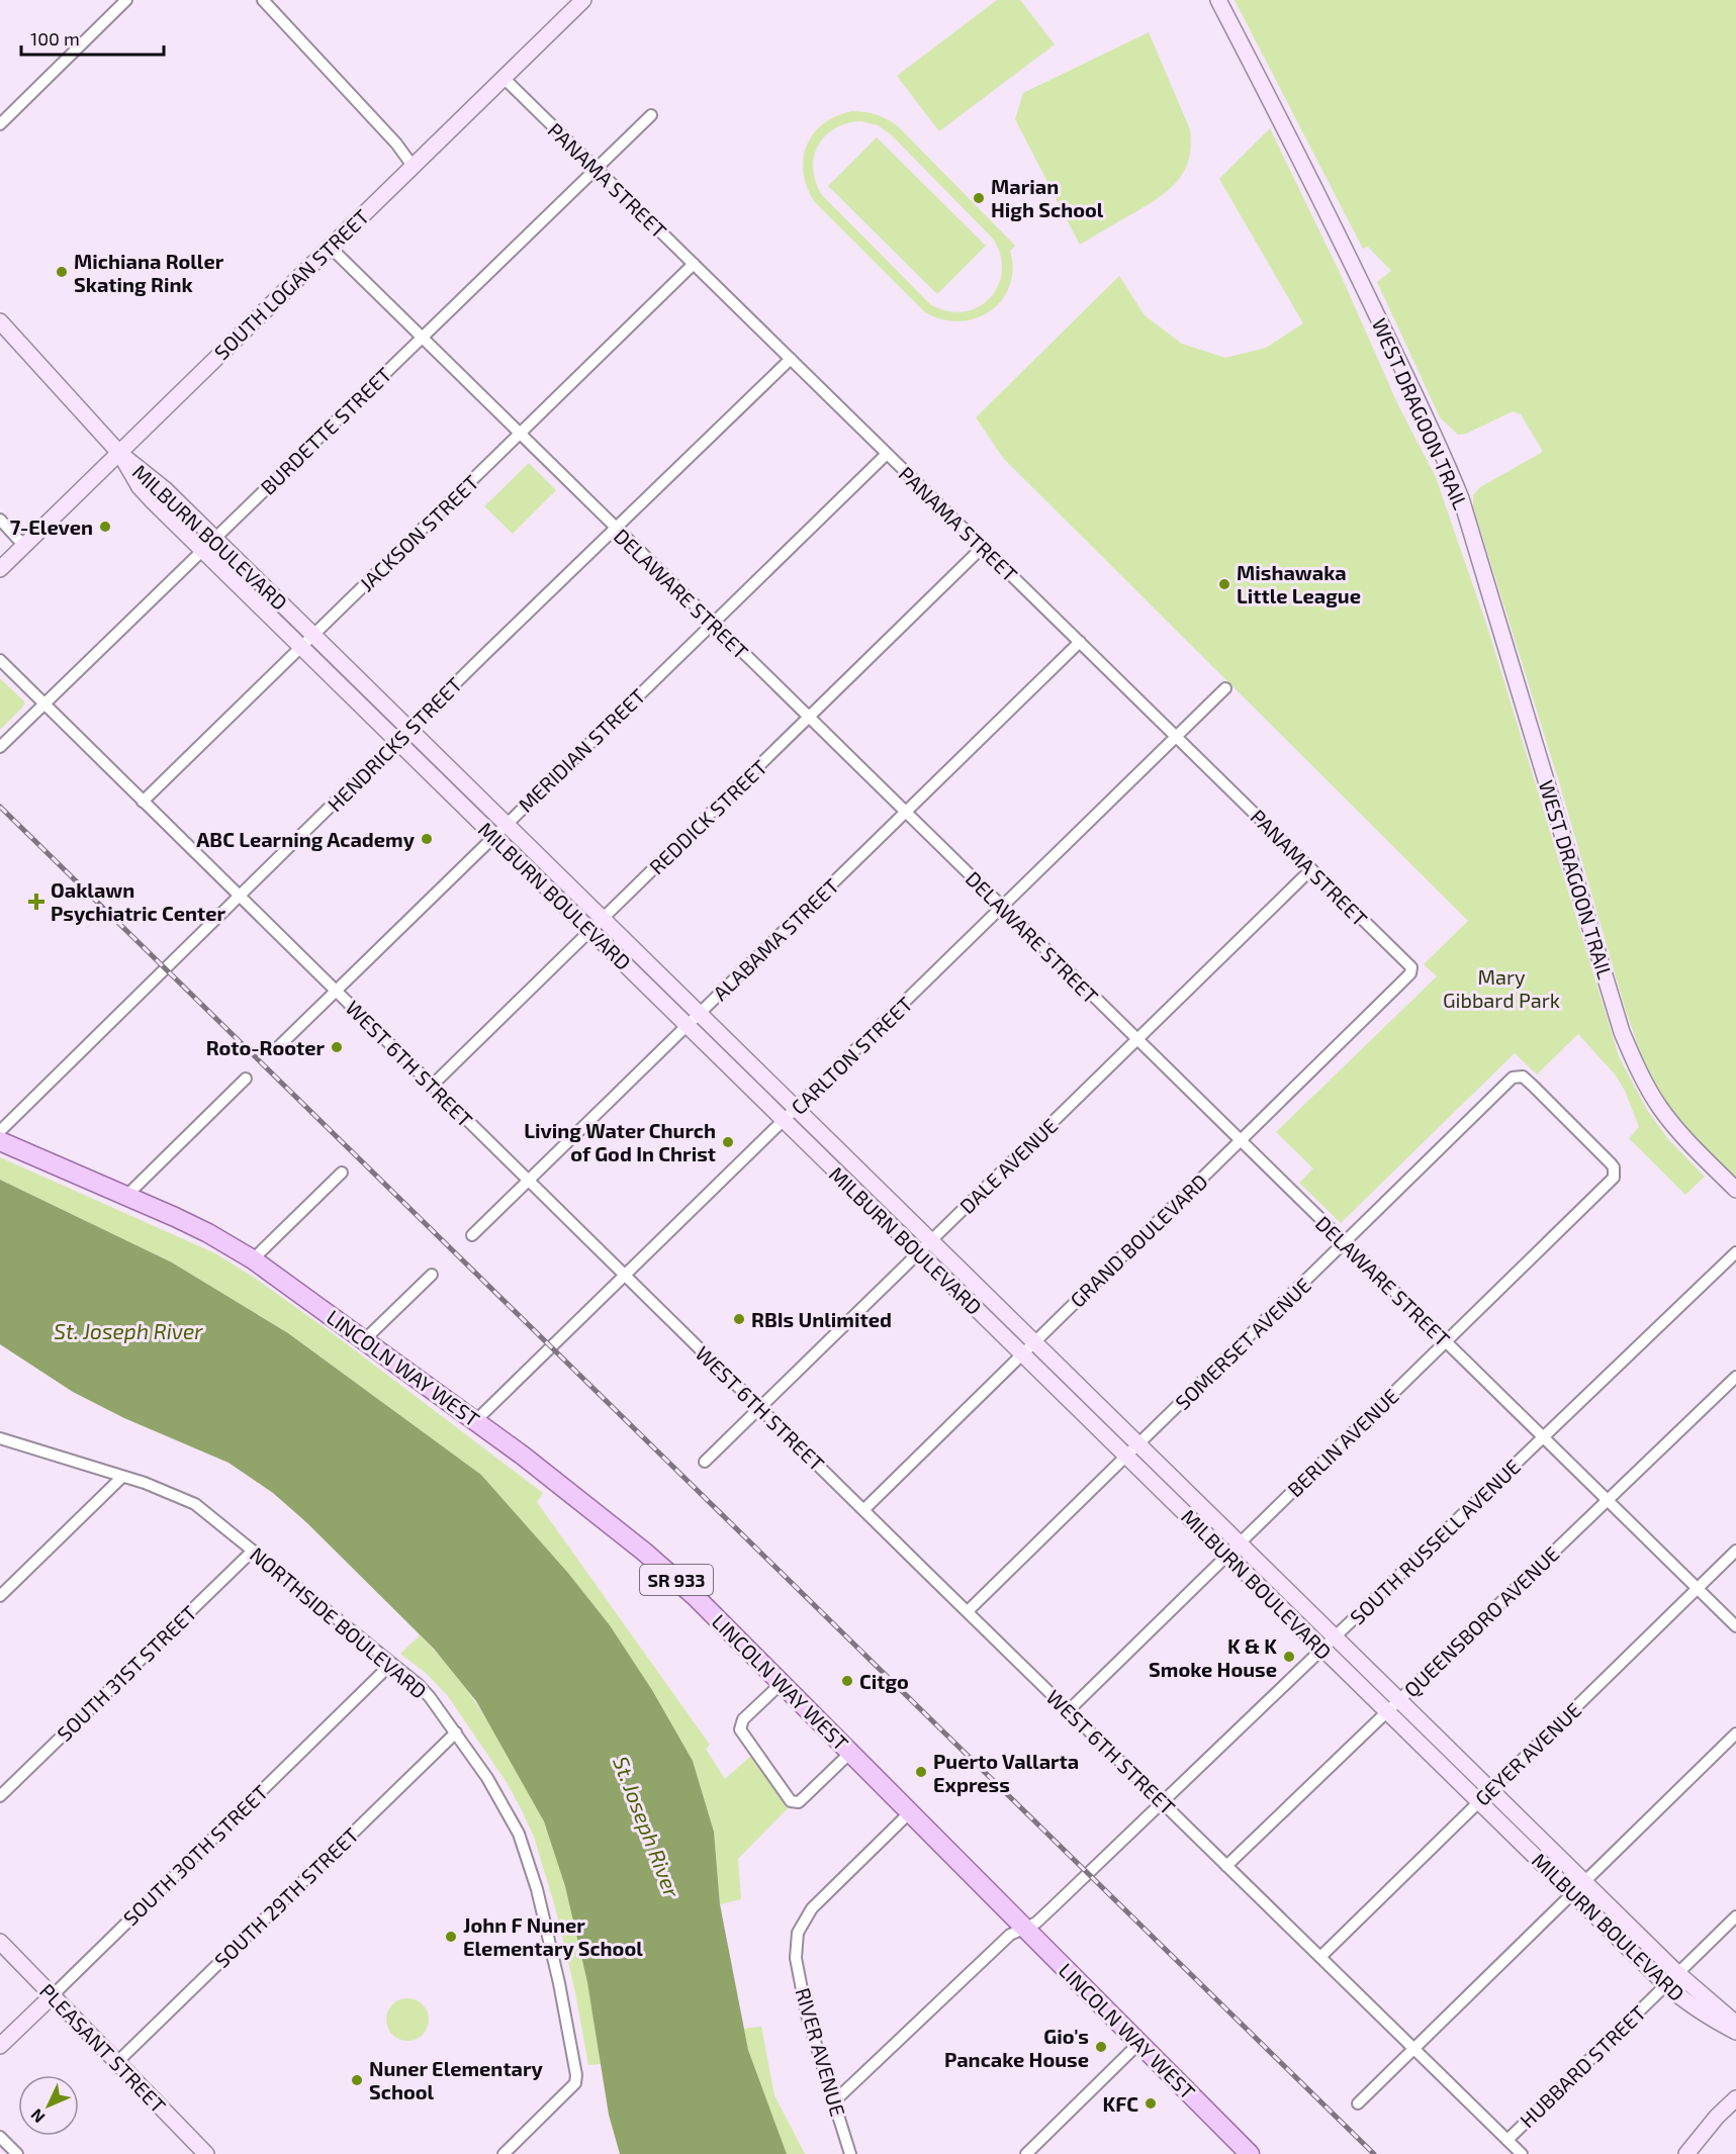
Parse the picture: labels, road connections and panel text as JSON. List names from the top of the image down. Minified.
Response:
{"streets":{"main road":["LINCOLN WAY WEST","SR 933"],"street":["PANAMA STREET","SOUTH LOGAN STREET","WEST DRAGOON TRAIL","BURDETTE STREET","JACKSON STREET","MILBURN BOULEVARD","DELAWARE STREET","HENDRICKS STREET","MERIDIAN STREET","REDDICK STREET","ALABAMA STREET","CARLTON STREET","WEST 6TH STREET","DALE AVENUE","GRAND BOULEVARD","SOMERSET AVENUE","BERLIN AVENUE","SOUTH RUSSELL AVENUE","QUEENSBORO AVENUE","NORTHSIDE BOULEVARD","SOUTH 31ST STREET","GEYER AVENUE","SOUTH 30TH STREET","SOUTH 29TH STREET","PLEASANT STREET","RIVER AVENUE","HUBBARD STREET"]},"crossings":[["PANAMA STREET","SOUTH LOGAN STREET"],["PANAMA STREET","BURDETTE STREET"],["PANAMA STREET","JACKSON STREET"],["PANAMA STREET","HENDRICKS STREET"],["PANAMA STREET","MERIDIAN STREET"],["PANAMA STREET","REDDICK STREET"],["PANAMA STREET","ALABAMA STREET"],["PANAMA STREET","CARLTON STREET"],["PANAMA STREET","DALE AVENUE"],["PANAMA STREET","GRAND BOULEVARD"],["SOUTH LOGAN STREET","MILBURN BOULEVARD"],["SOUTH LOGAN STREET","DELAWARE STREET"],["BURDETTE STREET","MILBURN BOULEVARD"],["BURDETTE STREET","DELAWARE STREET"],["BURDETTE STREET","WEST 6TH STREET"],["JACKSON STREET","MILBURN BOULEVARD"],["JACKSON STREET","DELAWARE STREET"],["JACKSON STREET","WEST 6TH STREET"],["MILBURN BOULEVARD","HENDRICKS STREET"],["MILBURN BOULEVARD","MERIDIAN STREET"],["MILBURN BOULEVARD","REDDICK STREET"],["MILBURN BOULEVARD","ALABAMA STREET"],["MILBURN BOULEVARD","CARLTON STREET"],["MILBURN BOULEVARD","DALE AVENUE"],["MILBURN BOULEVARD","GRAND BOULEVARD"],["MILBURN BOULEVARD","SOMERSET AVENUE"],["MILBURN BOULEVARD","BERLIN AVENUE"],["MILBURN BOULEVARD","SOUTH RUSSELL AVENUE"],["MILBURN BOULEVARD","QUEENSBORO AVENUE"],["MILBURN BOULEVARD","GEYER AVENUE"],["MILBURN BOULEVARD","HUBBARD STREET"],["DELAWARE STREET","HENDRICKS STREET"],["DELAWARE STREET","MERIDIAN STREET"],["DELAWARE STREET","REDDICK STREET"],["DELAWARE STREET","ALABAMA STREET"],["DELAWARE STREET","CARLTON STREET"],["DELAWARE STREET","DALE AVENUE"],["DELAWARE STREET","GRAND BOULEVARD"],["DELAWARE STREET","SOMERSET AVENUE"],["DELAWARE STREET","BERLIN AVENUE"],["DELAWARE STREET","SOUTH RUSSELL AVENUE"],["DELAWARE STREET","QUEENSBORO AVENUE"],["DELAWARE STREET","GEYER AVENUE"],["HENDRICKS STREET","WEST 6TH STREET"],["MERIDIAN STREET","WEST 6TH STREET"],["REDDICK STREET","WEST 6TH STREET"],["ALABAMA STREET","WEST 6TH STREET"],["CARLTON STREET","WEST 6TH STREET"],["CARLTON STREET","LINCOLN WAY WEST"],["WEST 6TH STREET","DALE AVENUE"],["WEST 6TH STREET","GRAND BOULEVARD"],["WEST 6TH STREET","SOMERSET AVENUE"],["WEST 6TH STREET","BERLIN AVENUE"],["WEST 6TH STREET","SOUTH RUSSELL AVENUE"],["WEST 6TH STREET","QUEENSBORO AVENUE"],["WEST 6TH STREET","GEYER AVENUE"],["WEST 6TH STREET","HUBBARD STREET"],["SOMERSET AVENUE","BERLIN AVENUE"],["LINCOLN WAY WEST","SOUTH RUSSELL AVENUE"],["LINCOLN WAY WEST","RIVER AVENUE"],["SOUTH RUSSELL AVENUE","RIVER AVENUE"],["NORTHSIDE BOULEVARD","SOUTH 31ST STREET"],["NORTHSIDE BOULEVARD","SOUTH 30TH STREET"],["NORTHSIDE BOULEVARD","SOUTH 29TH STREET"],["SOUTH 30TH STREET","PLEASANT STREET"],["SOUTH 29TH STREET","PLEASANT STREET"]],"water":["St. Joseph River"],"parks":["Mary Gibbard Park"],"places":{"other":["Marian High School","Michiana Roller Skating Rink","7-Eleven","Mishawaka Little League","ABC Learning Academy","Roto-Rooter","Living Water Church of God In Christ","RBIs Unlimited","K & K Smoke House","Citgo","Puerto Vallarta Express","John F Nuner Elementary School","Gio's Pancake House","Nuner Elementary School","KFC"],"health":["Oaklawn Psychiatric Center"]},"scale_bar":"100 m","north":"bottom left"}
